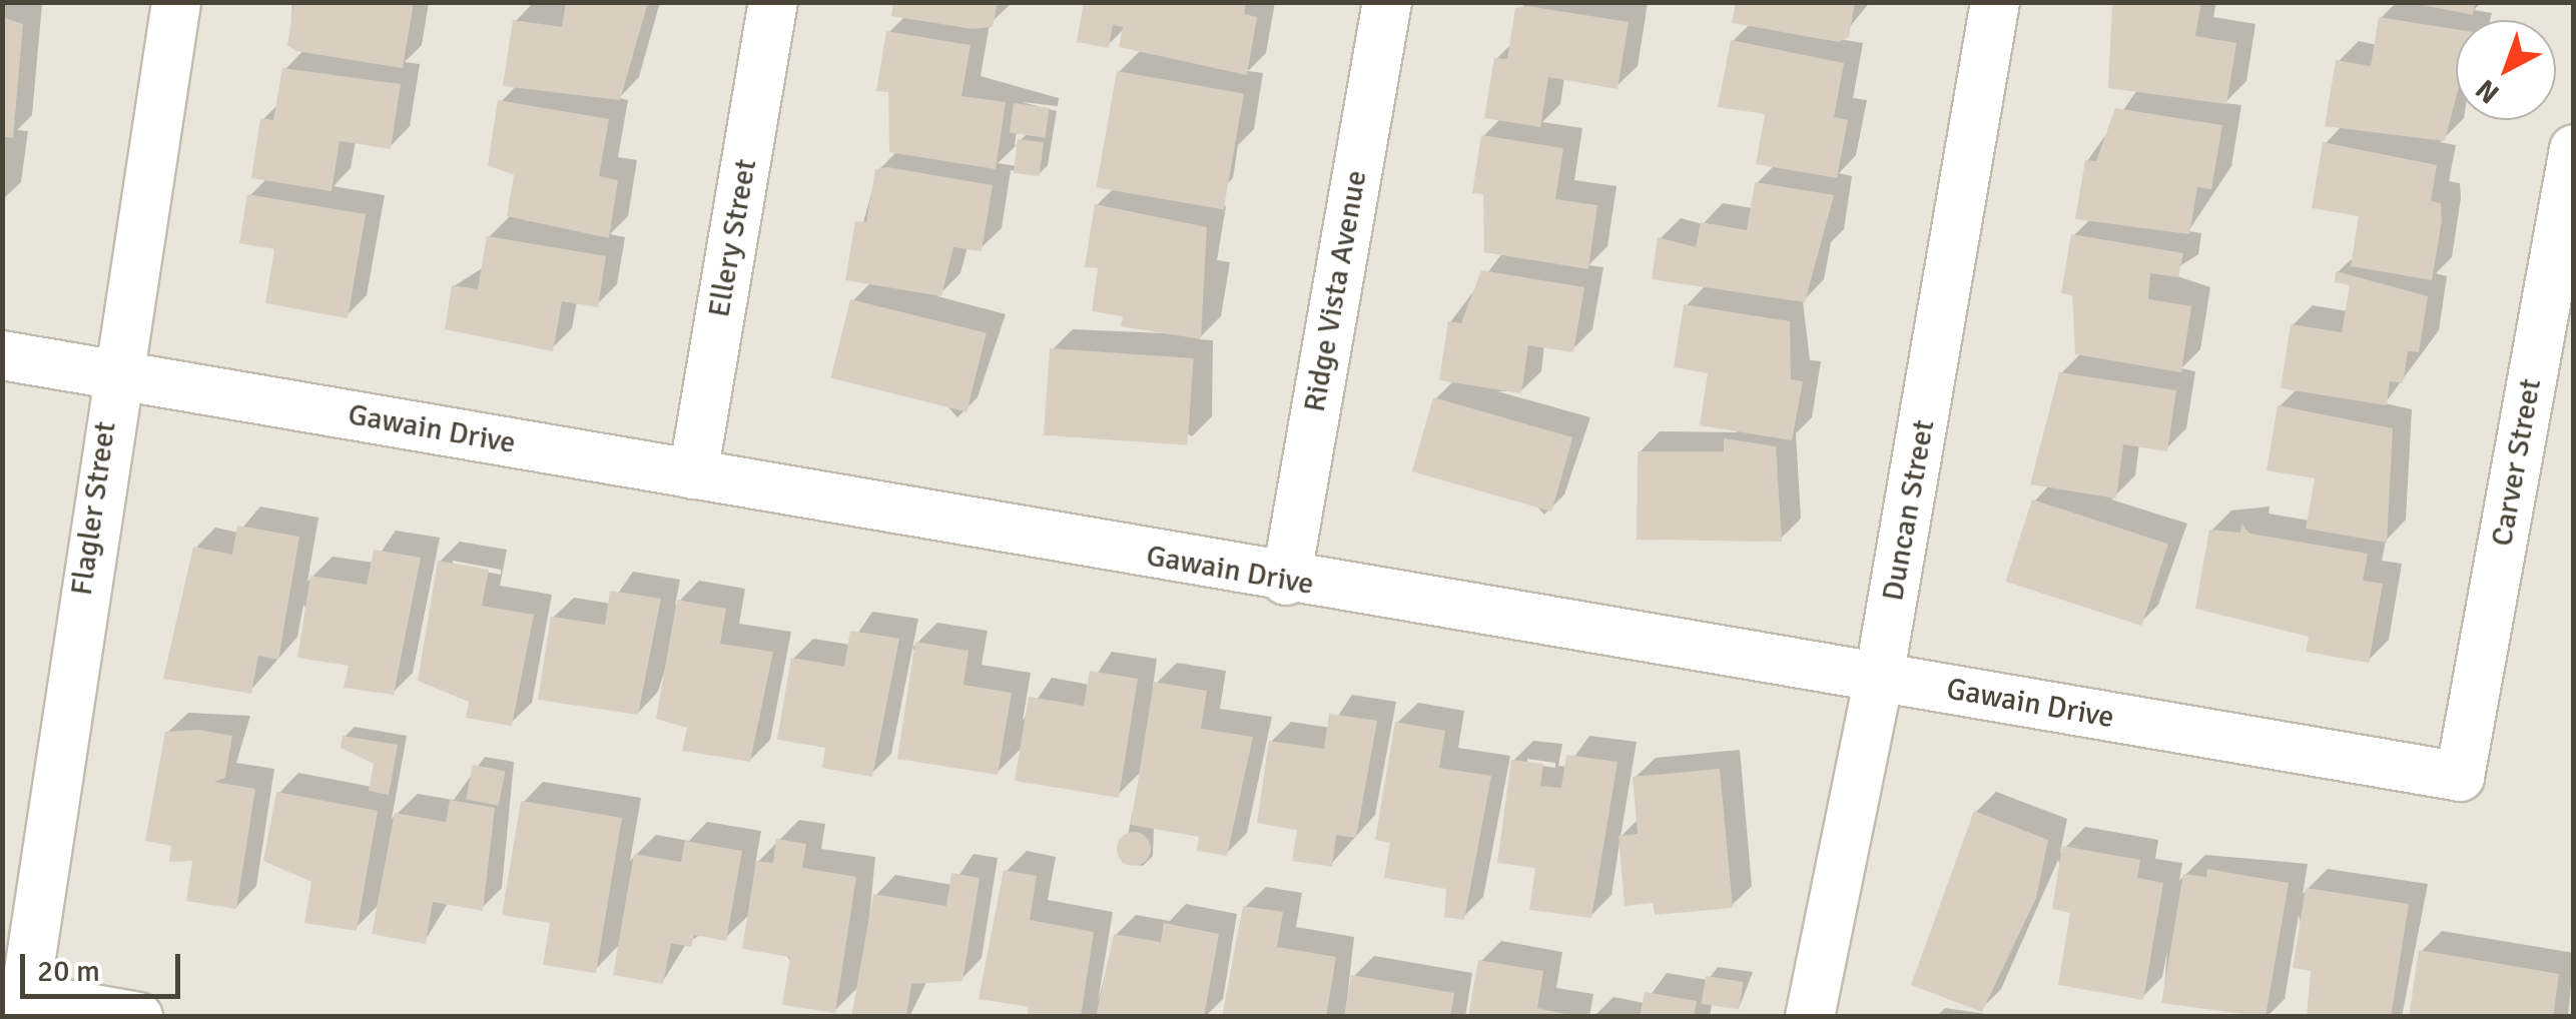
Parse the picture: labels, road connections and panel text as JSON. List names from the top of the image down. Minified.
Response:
{"streets":{"street":["Ellery Street","Ridge Vista Avenue","Gawain Drive","Carver Street","Flagler Street","Duncan Street"]},"crossings":[["Ellery Street","Gawain Drive"],["Ridge Vista Avenue","Gawain Drive"],["Gawain Drive","Carver Street"],["Gawain Drive","Flagler Street"],["Gawain Drive","Duncan Street"]],"scale_bar":"20 m","north":"bottom left"}
